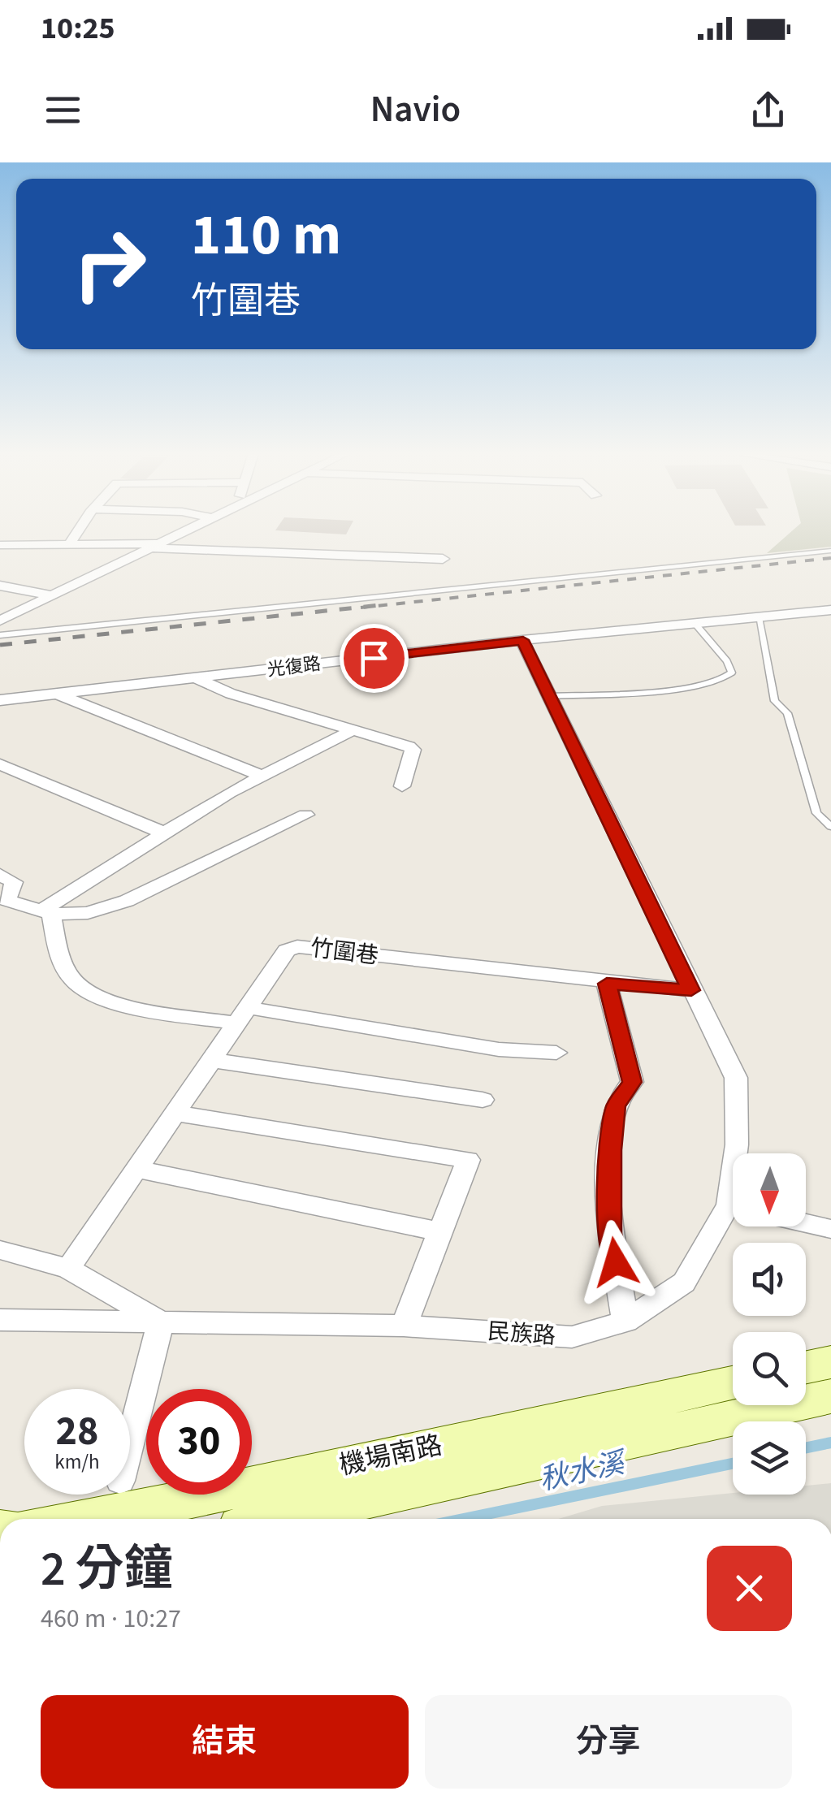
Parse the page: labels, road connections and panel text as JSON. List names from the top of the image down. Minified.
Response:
{"streets":{"street":["光復路","竹圍巷","民族路","機場南路"]},"crossings":[["光復路","民族路"],["竹圍巷","民族路"]],"water":["秋水溪"],"north":"bottom","page":{"status":"10:25","header":"Navio","turn":["110 m","竹圍巷"],"speed":"28 km/h","limit":"30","heading":["2 分鐘","460 m · 10:27"],"buttons":["結束","分享"]}}
